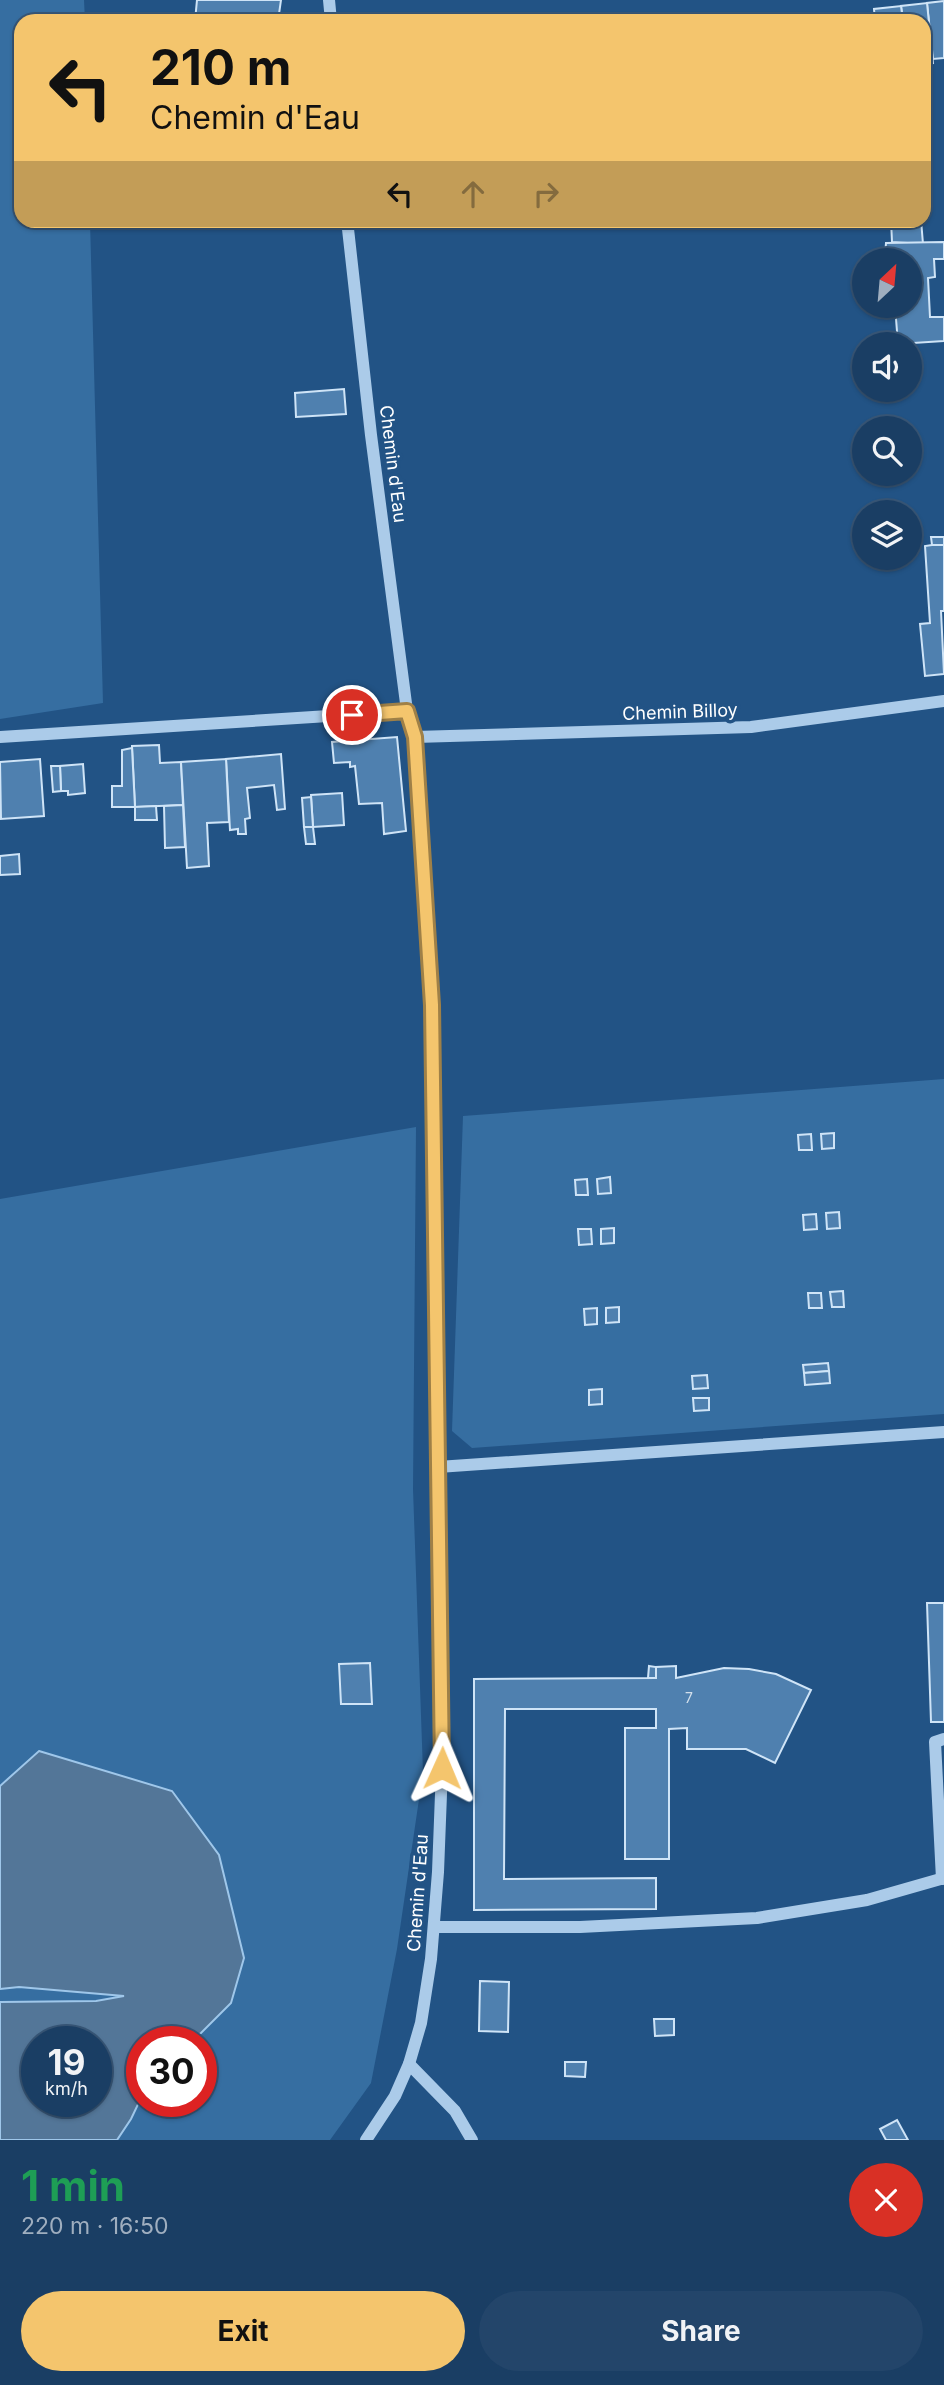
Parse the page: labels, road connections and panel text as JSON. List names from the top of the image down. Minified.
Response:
{"streets":{"street":["Chemin d'Eau","Chemin Billoy"]},"crossings":[["Chemin d'Eau","Chemin Billoy"]],"house_numbers":["7"],"north":"top right","page":{"turn":["210 m","Chemin d'Eau"],"speed":"19 km/h","limit":"30","heading":["1 min","220 m · 16:50"],"buttons":["Exit","Share"]}}
